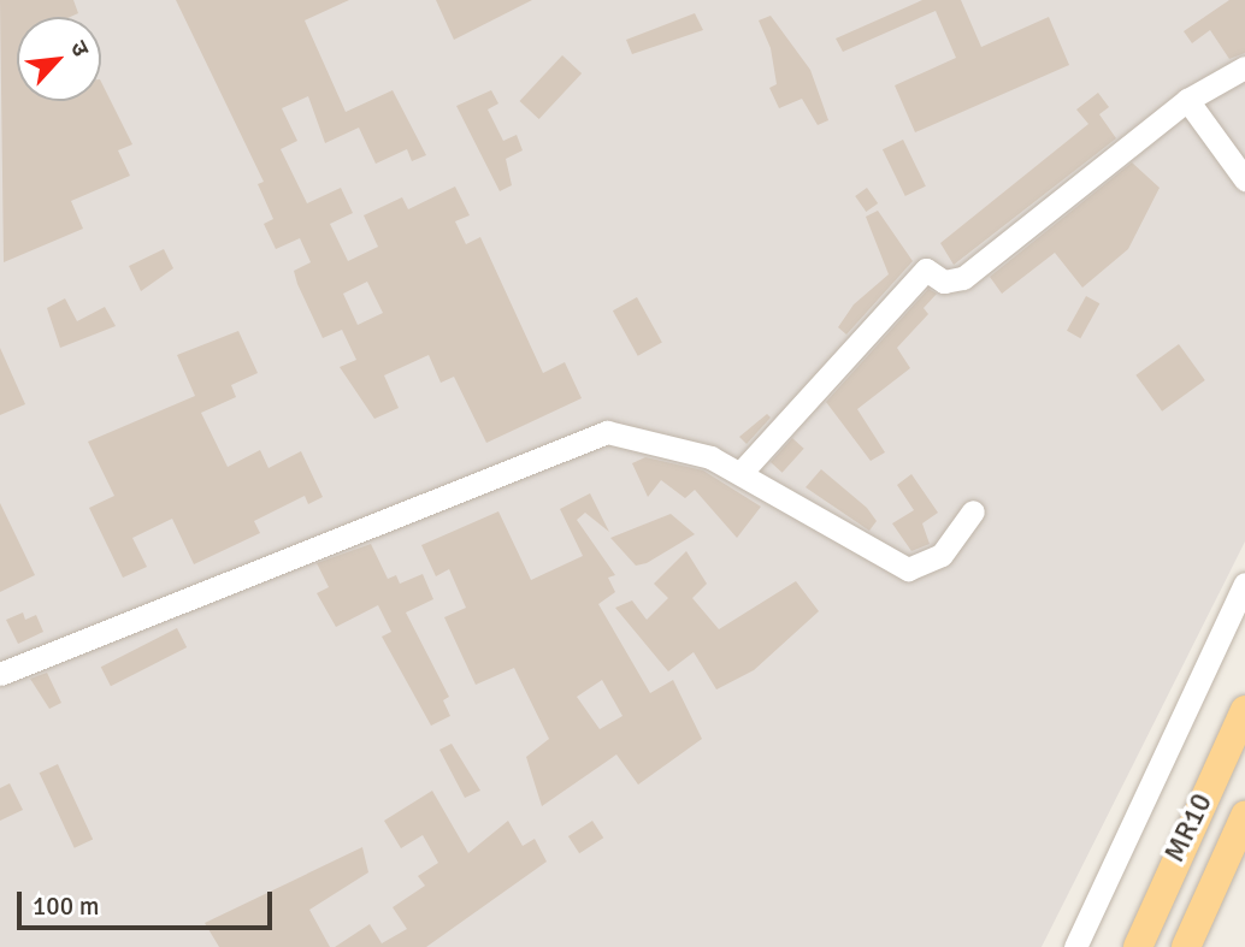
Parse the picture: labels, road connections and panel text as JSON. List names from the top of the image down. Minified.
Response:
{"streets":{"main road":["MR10"]},"scale_bar":"100 m","north":"top right"}
